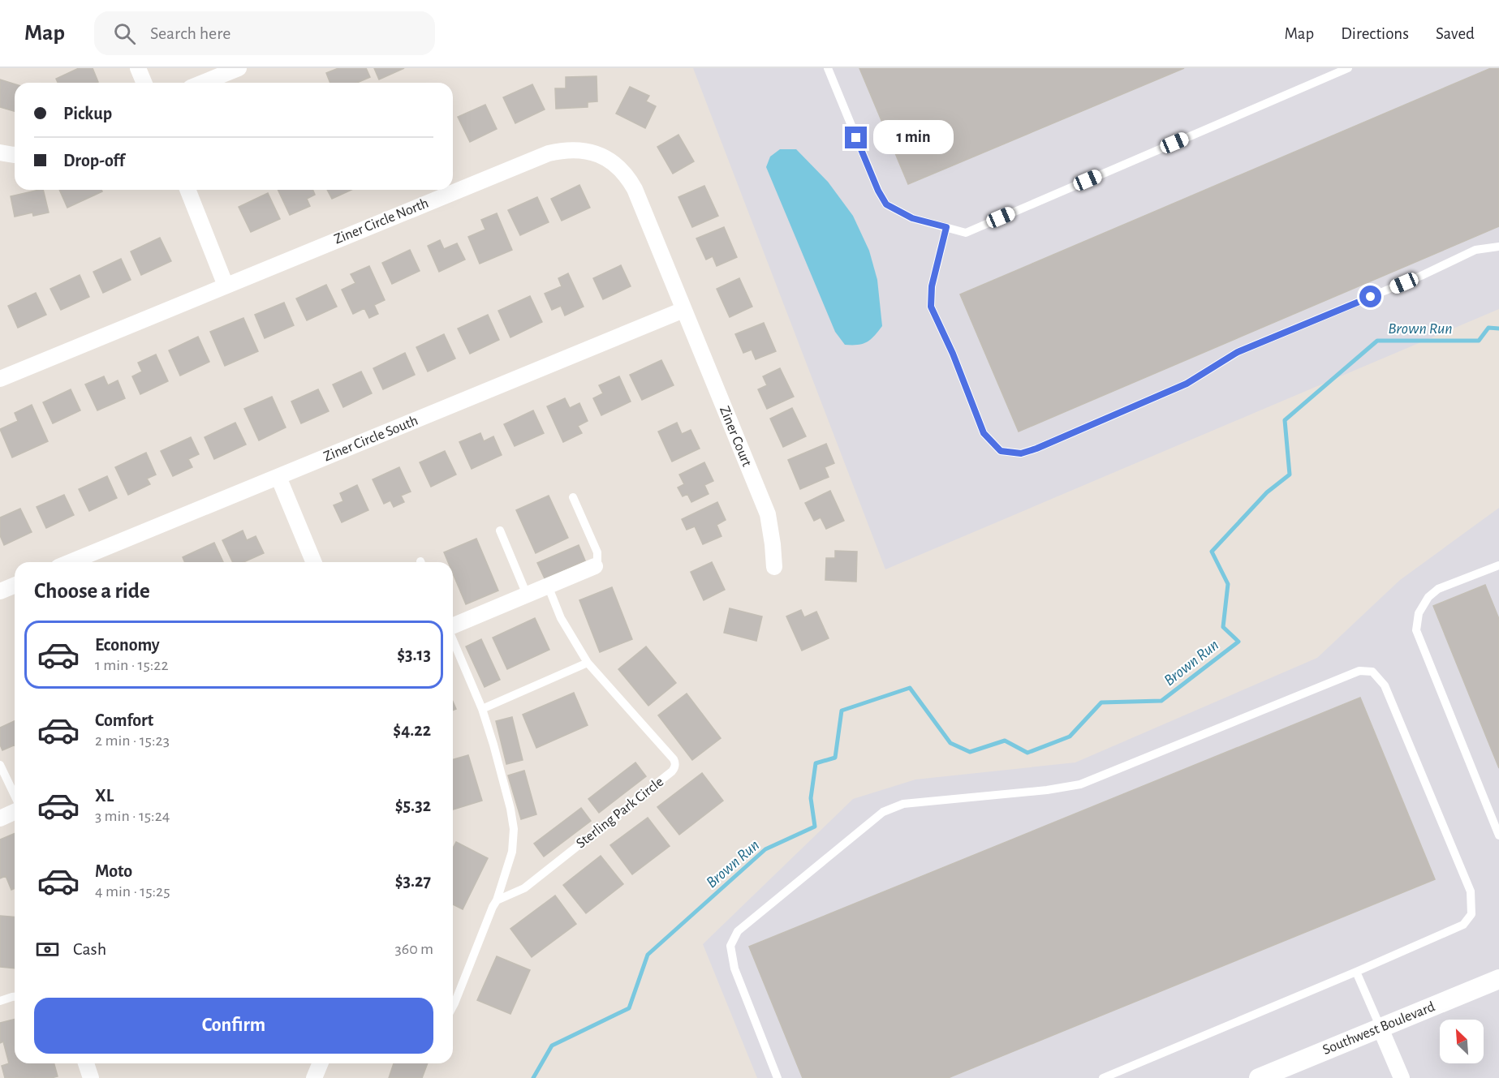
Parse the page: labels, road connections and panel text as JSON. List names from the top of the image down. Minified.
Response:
{"streets":{"street":["Ziner Circle North","Ziner Court","Ziner Circle South","Southwest Boulevard"],"lane":["Sterling Park Circle"]},"crossings":[["Ziner Circle North","Ziner Court"],["Ziner Circle North","Ziner Circle South"],["Ziner Court","Ziner Circle South"]],"water":["Brown Run"],"north":"top left","page":{"header":"Map","search":"Search here","nav":["Map","Directions","Saved"],"banner":["Pickup","Drop-off"],"bubble":"1 min","heading":"Choose a ride","list":[{"name":"Economy","note":"1 min · 15:22","value":"$3.13"},{"name":"Comfort","note":"2 min · 15:23","value":"$4.22"},{"name":"XL","note":"3 min · 15:24","value":"$5.32"},{"name":"Moto","note":"4 min · 15:25","value":"$3.27"}],"pay":["Cash","360 m"],"buttons":"Confirm"}}
